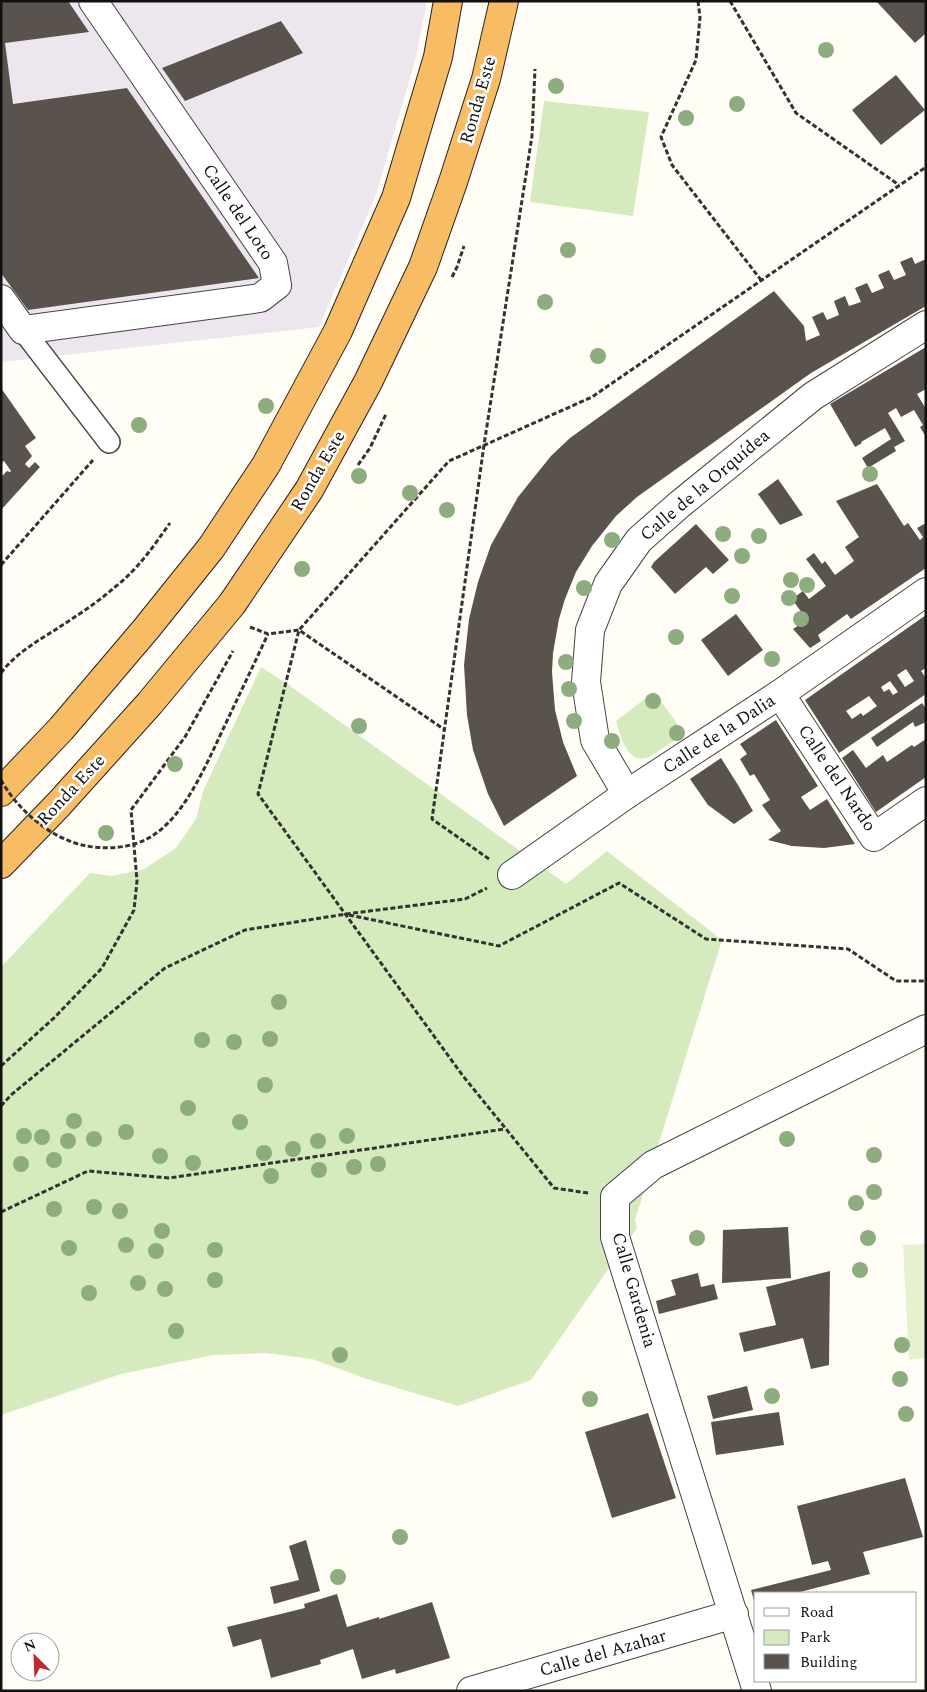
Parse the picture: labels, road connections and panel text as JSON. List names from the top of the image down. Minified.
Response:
{"streets":{"highway":["Ronda Este"],"street":["Calle del Loto","Calle de la Orquídea","Calle de la Dalia","Calle del Nardo","Calle Gardenia","Calle del Azahar"]},"crossings":[["Calle de la Orquídea","Calle de la Dalia"],["Calle de la Dalia","Calle del Nardo"],["Calle Gardenia","Calle del Azahar"]],"legend":["Road","Park","Building"],"north":"top left"}
